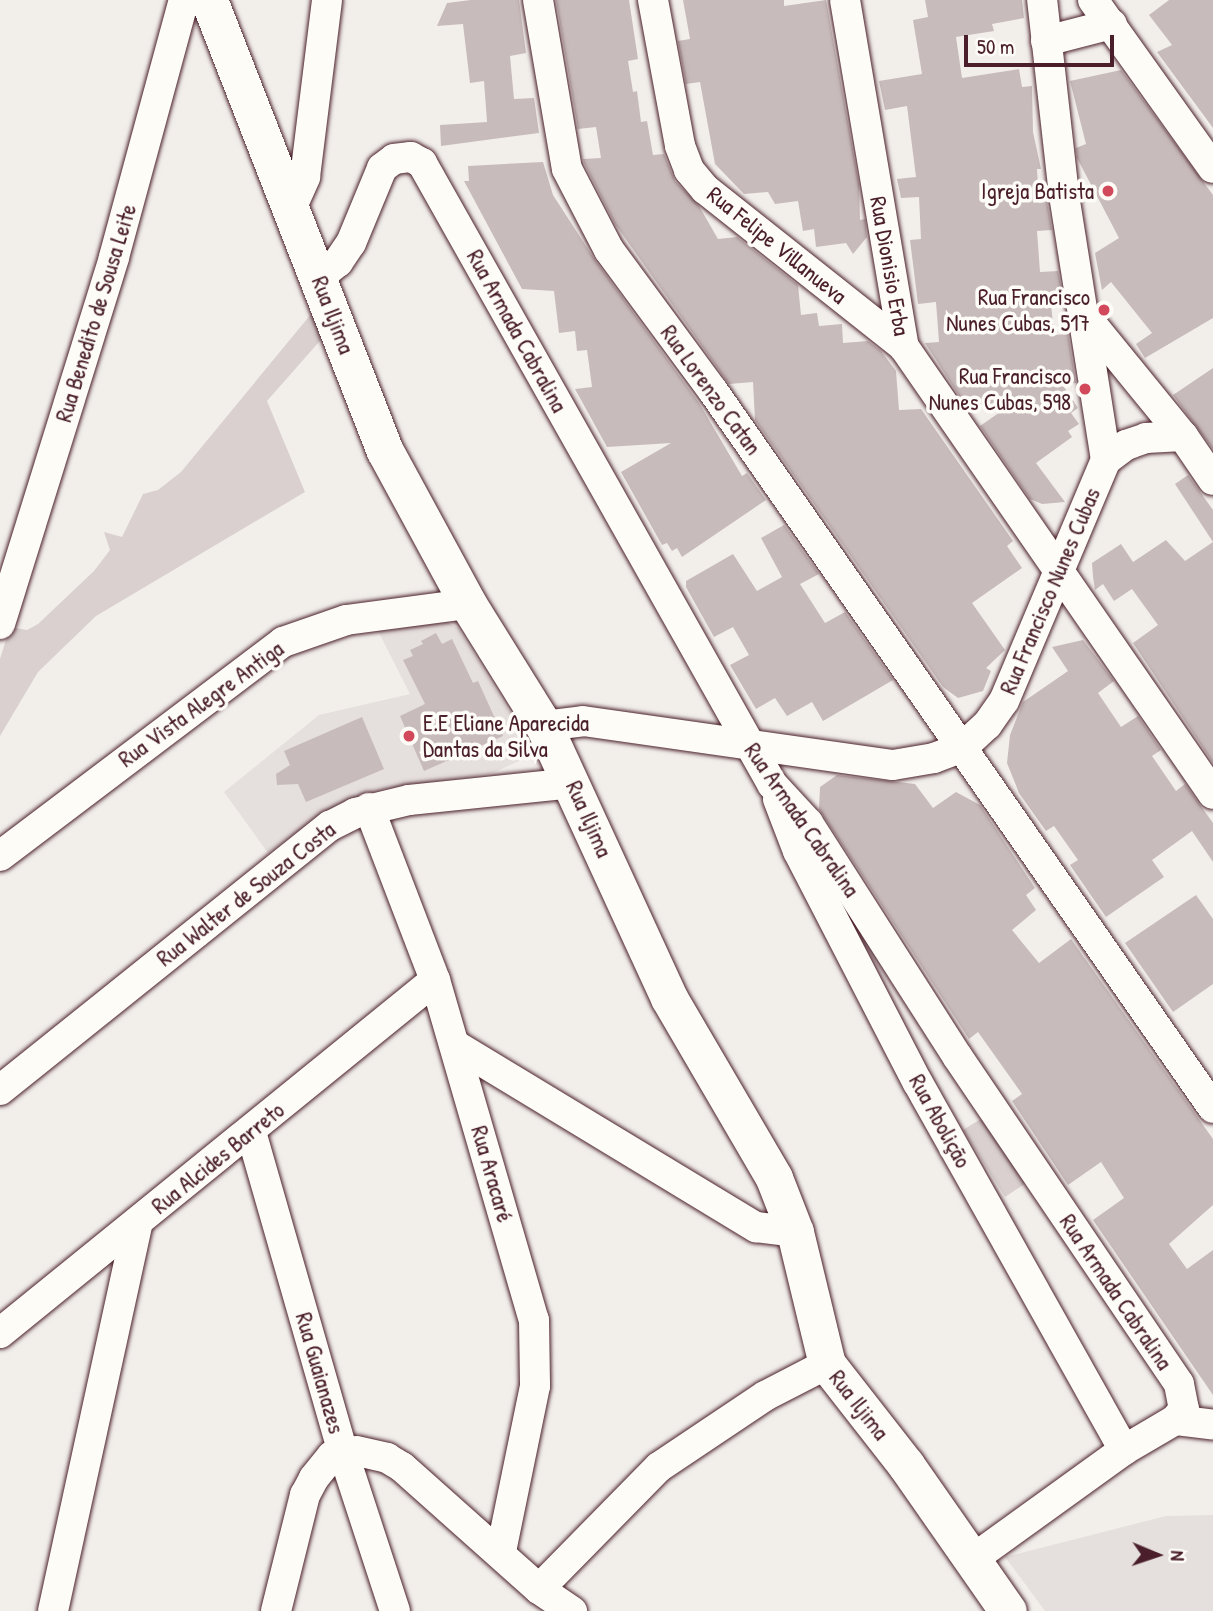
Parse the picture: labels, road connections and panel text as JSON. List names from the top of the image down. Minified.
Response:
{"streets":{"main road":["Rua Iljima"],"street":["Rua Felipe Villanueva","Rua Dionisio Erba","Rua Benedito de Sousa Leite","Rua Armada Cabralina","Rua Lorenzo Catan","Rua Francisco Nunes Cubas","Rua Vista Alegre Antiga","Rua Walter de Souza Costa","Rua Abolição","Rua Alcides Barreto","Rua Aracaré","Rua Guaianazes"]},"crossings":[["Rua Felipe Villanueva","Rua Dionisio Erba"],["Rua Dionisio Erba","Rua Francisco Nunes Cubas"],["Rua Iljima","Rua Armada Cabralina"],["Rua Iljima","Rua Francisco Nunes Cubas"],["Rua Iljima","Rua Vista Alegre Antiga"],["Rua Iljima","Rua Walter de Souza Costa"],["Rua Armada Cabralina","Rua Francisco Nunes Cubas"],["Rua Armada Cabralina","Rua Abolição"],["Rua Lorenzo Catan","Rua Francisco Nunes Cubas"],["Rua Walter de Souza Costa","Rua Aracaré"],["Rua Alcides Barreto","Rua Aracaré"],["Rua Alcides Barreto","Rua Guaianazes"]],"places":["Igreja Batista","Rua Francisco Nunes Cubas, 517","Rua Francisco Nunes Cubas, 598","E.E Eliane Aparecida Dantas da Silva"],"scale_bar":"50 m","north":"right"}
